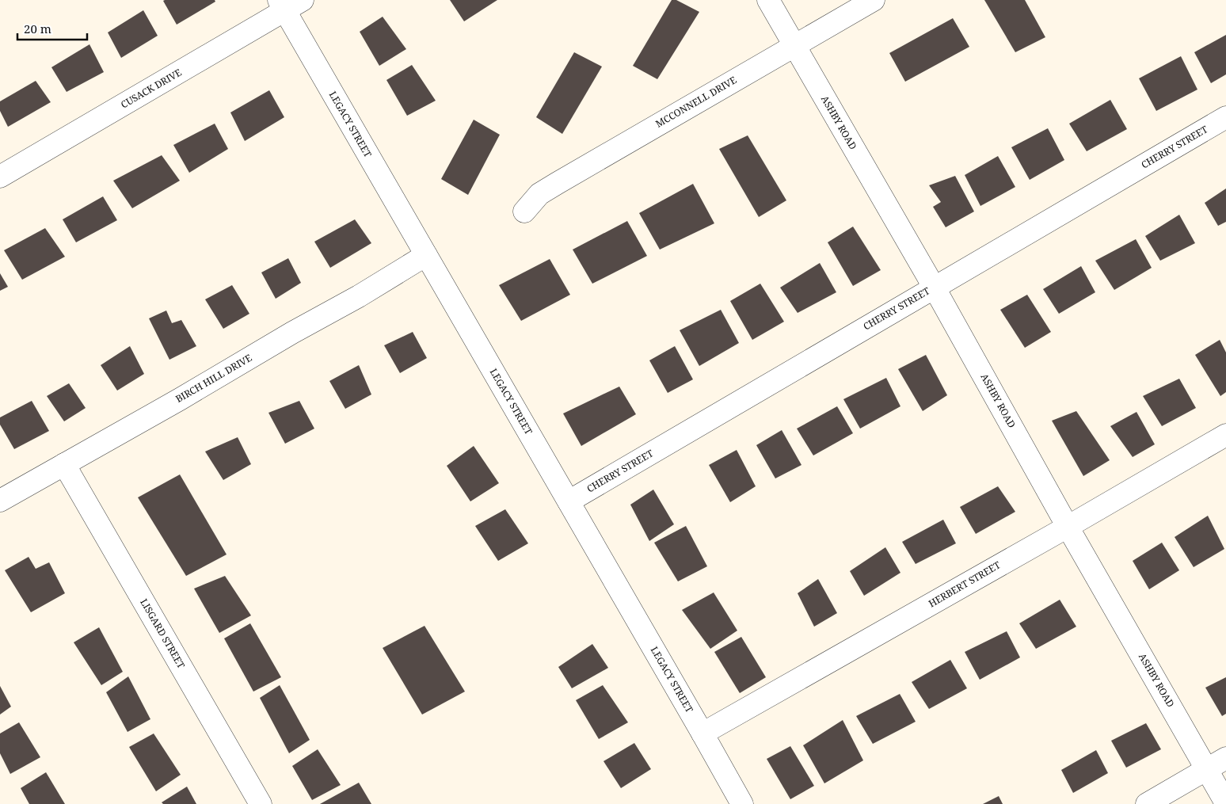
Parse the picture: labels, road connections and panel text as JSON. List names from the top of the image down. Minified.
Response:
{"streets":{"street":["CUSACK DRIVE","MCCONNELL DRIVE","ASHBY ROAD","LEGACY STREET","CHERRY STREET","BIRCH HILL DRIVE","HERBERT STREET","LISGARD STREET"]},"crossings":[["CUSACK DRIVE","LEGACY STREET"],["MCCONNELL DRIVE","ASHBY ROAD"],["ASHBY ROAD","CHERRY STREET"],["ASHBY ROAD","HERBERT STREET"],["LEGACY STREET","CHERRY STREET"],["LEGACY STREET","BIRCH HILL DRIVE"],["LEGACY STREET","HERBERT STREET"],["BIRCH HILL DRIVE","LISGARD STREET"]],"scale_bar":"20 m"}
